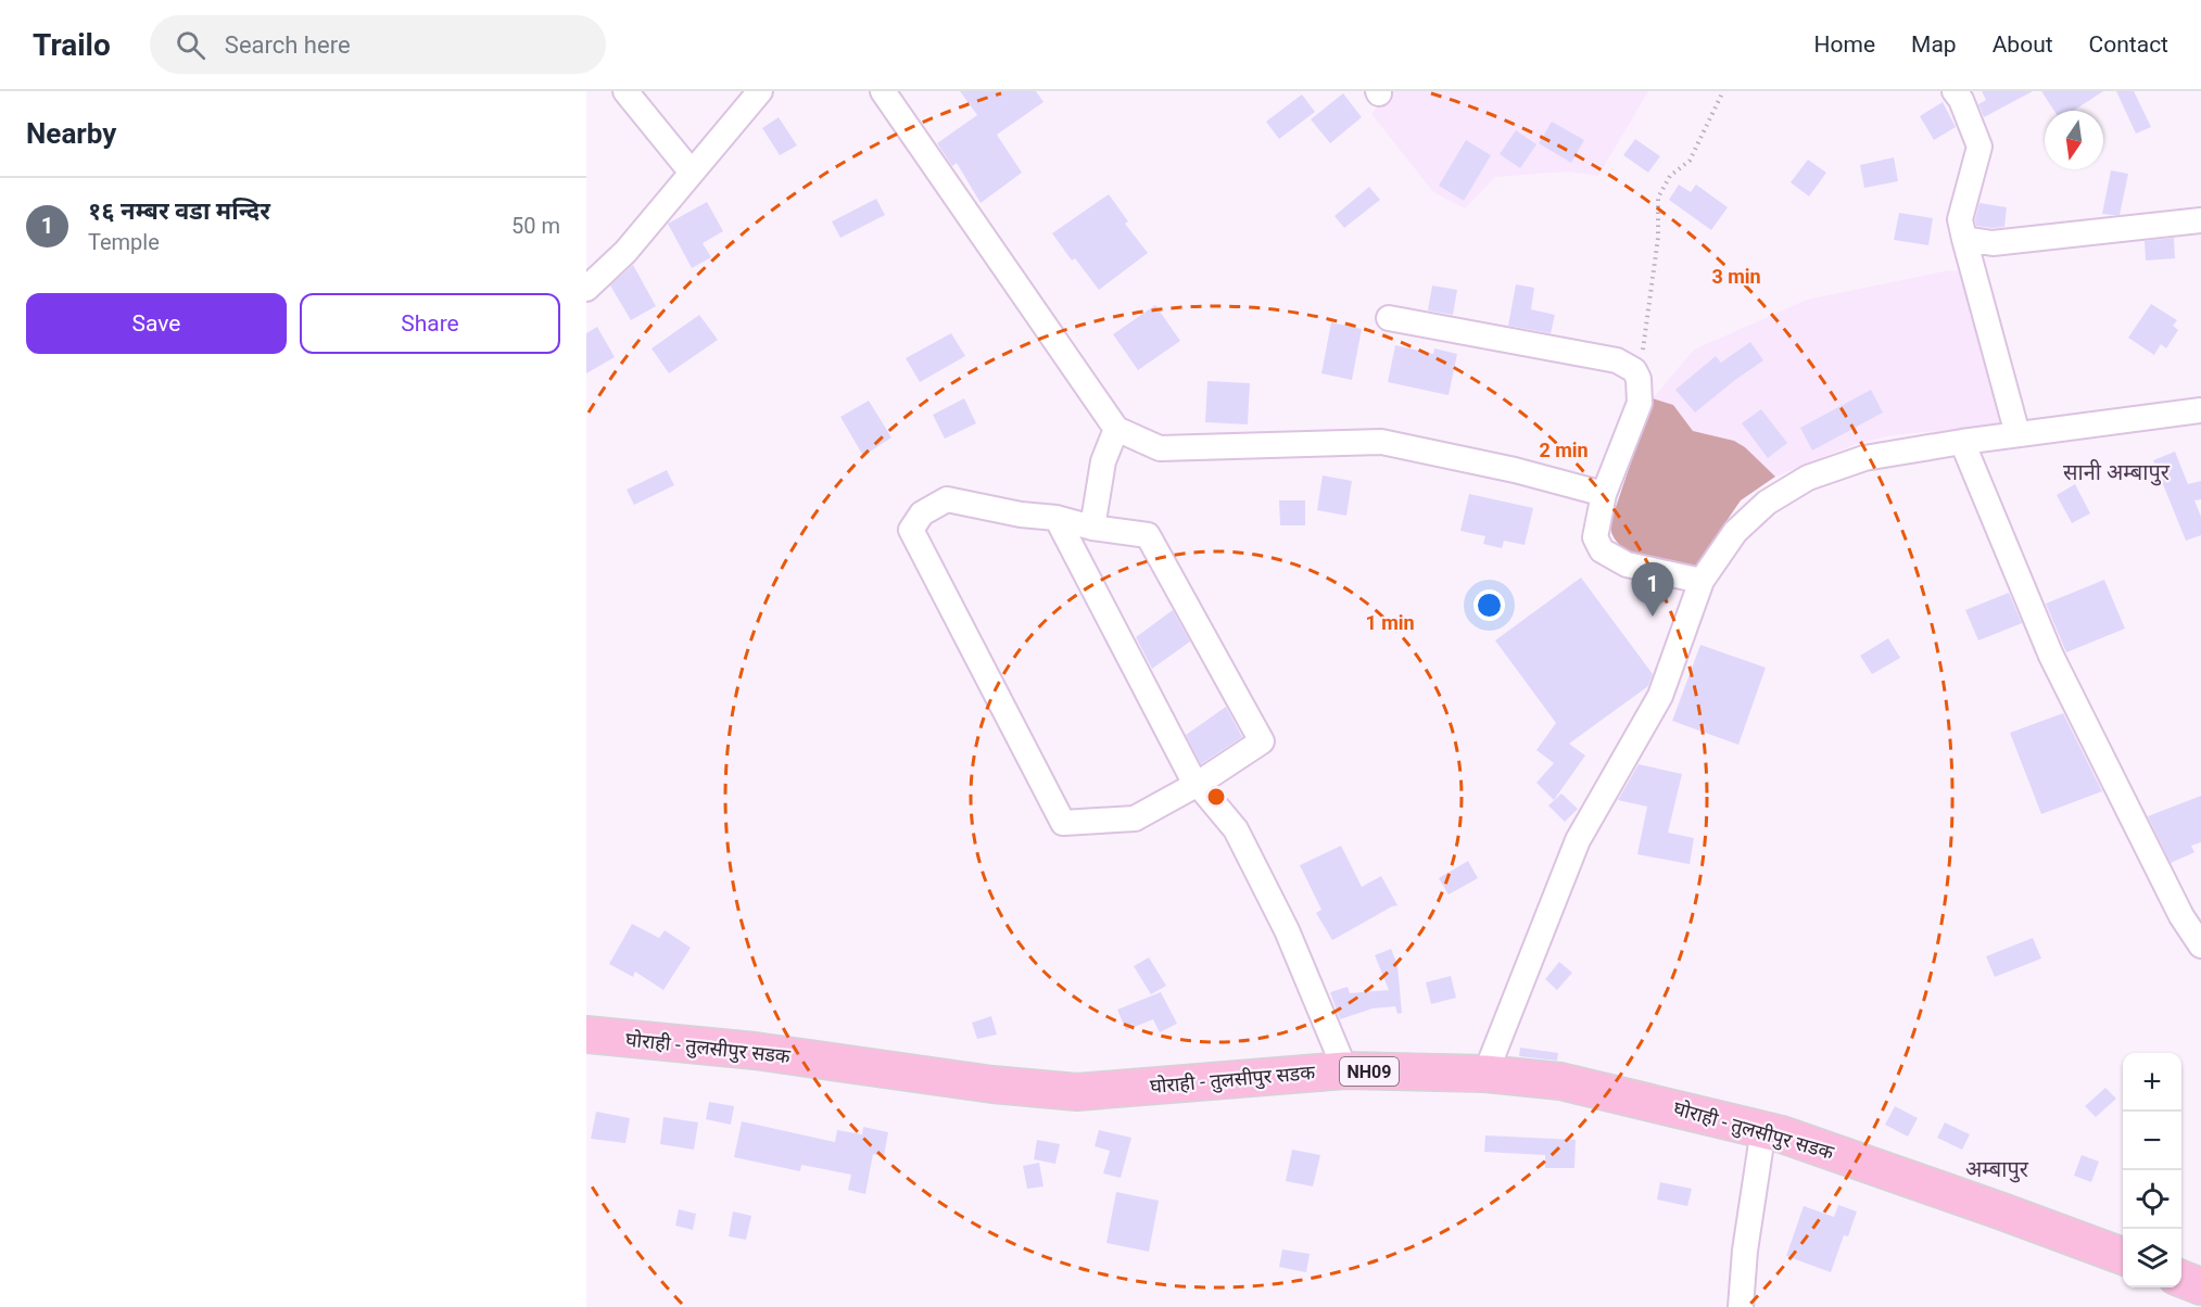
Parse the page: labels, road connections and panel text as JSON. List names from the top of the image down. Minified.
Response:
{"streets":{"main road":["घोराही - तुलसीपुर सडक","NH09"]},"districts":["सानी अम्बापुर","अम्बापुर"],"north":"bottom","page":{"header":"Trailo","search":"Search here","nav":["Home","Map","About","Contact"],"heading":"Nearby","list":[{"mark":"1","name":"१६ नम्बर वडा मन्दिर","note":"Temple","value":"50 m"}],"buttons":["Save","Share"],"pins":"1","map_buttons":["+","−"]},"rings":["3 min","2 min","1 min"]}
